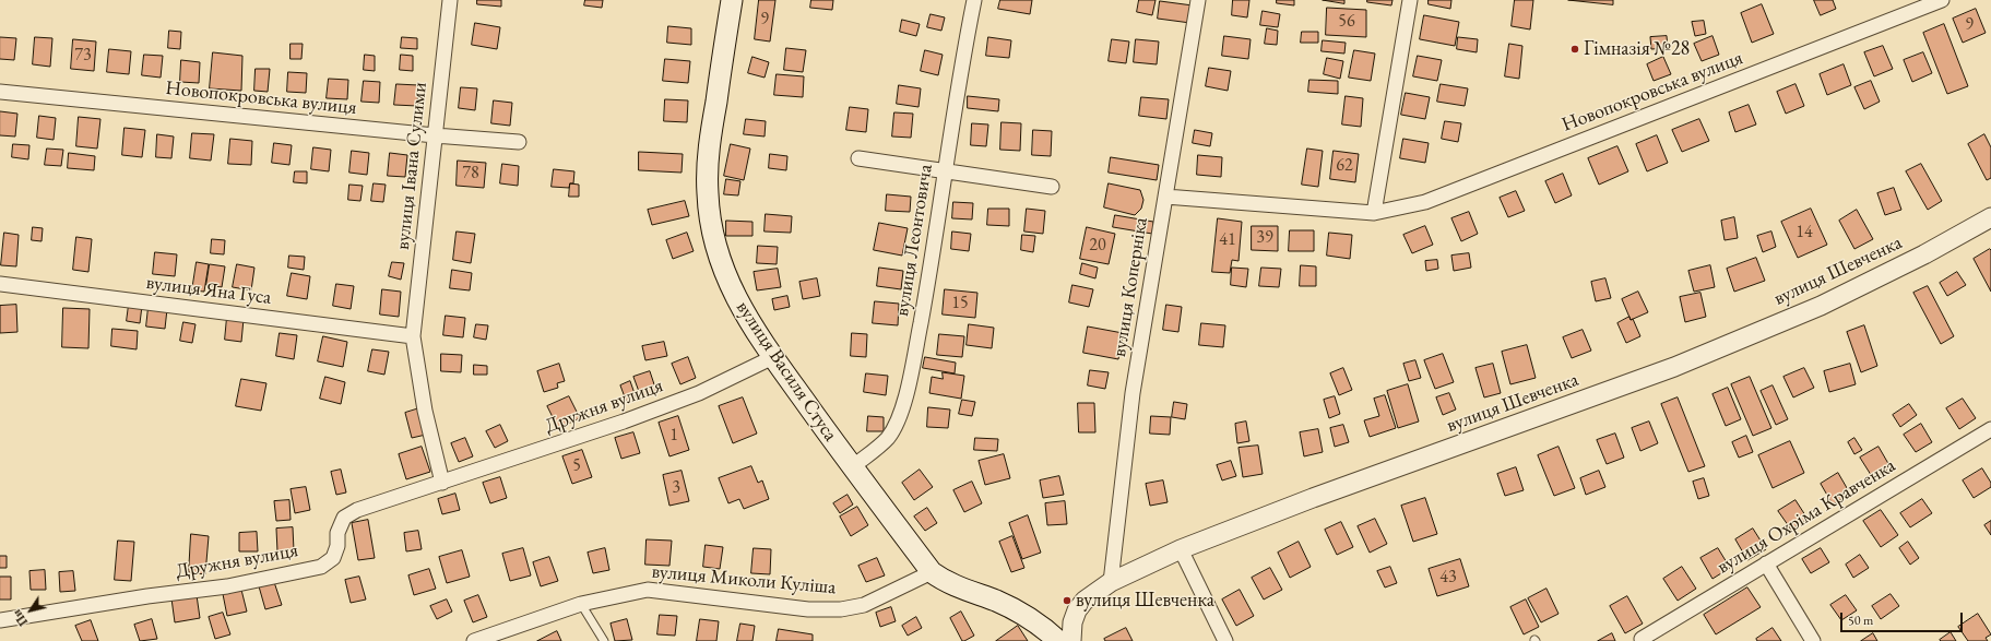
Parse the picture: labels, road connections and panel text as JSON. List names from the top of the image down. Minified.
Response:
{"streets":{"main road":["вулиця Василя Стуса"],"street":["Новопокровська вулиця","вулиця Івана Сулими","вулиця Леонтовича","вулиця Шевченка","вулиця Коперніка","вулиця Яна Гуса","Дружня вулиця","вулиця Охріма Кравченка","вулиця Миколи Куліша"]},"crossings":[["Новопокровська вулиця","вулиця Івана Сулими"],["Новопокровська вулиця","вулиця Коперніка"],["вулиця Івана Сулими","вулиця Яна Гуса"],["вулиця Леонтовича","вулиця Василя Стуса"],["вулиця Шевченка","вулиця Коперніка"],["вулиця Василя Стуса","Дружня вулиця"],["вулиця Василя Стуса","вулиця Миколи Куліша"]],"places":["Гімназія №28","вулиця Шевченка"],"house_numbers":["9","56","9","73","62","78","14","39","41","20","15","1","5","3","43"],"scale_bar":"50 m","north":"bottom left"}
